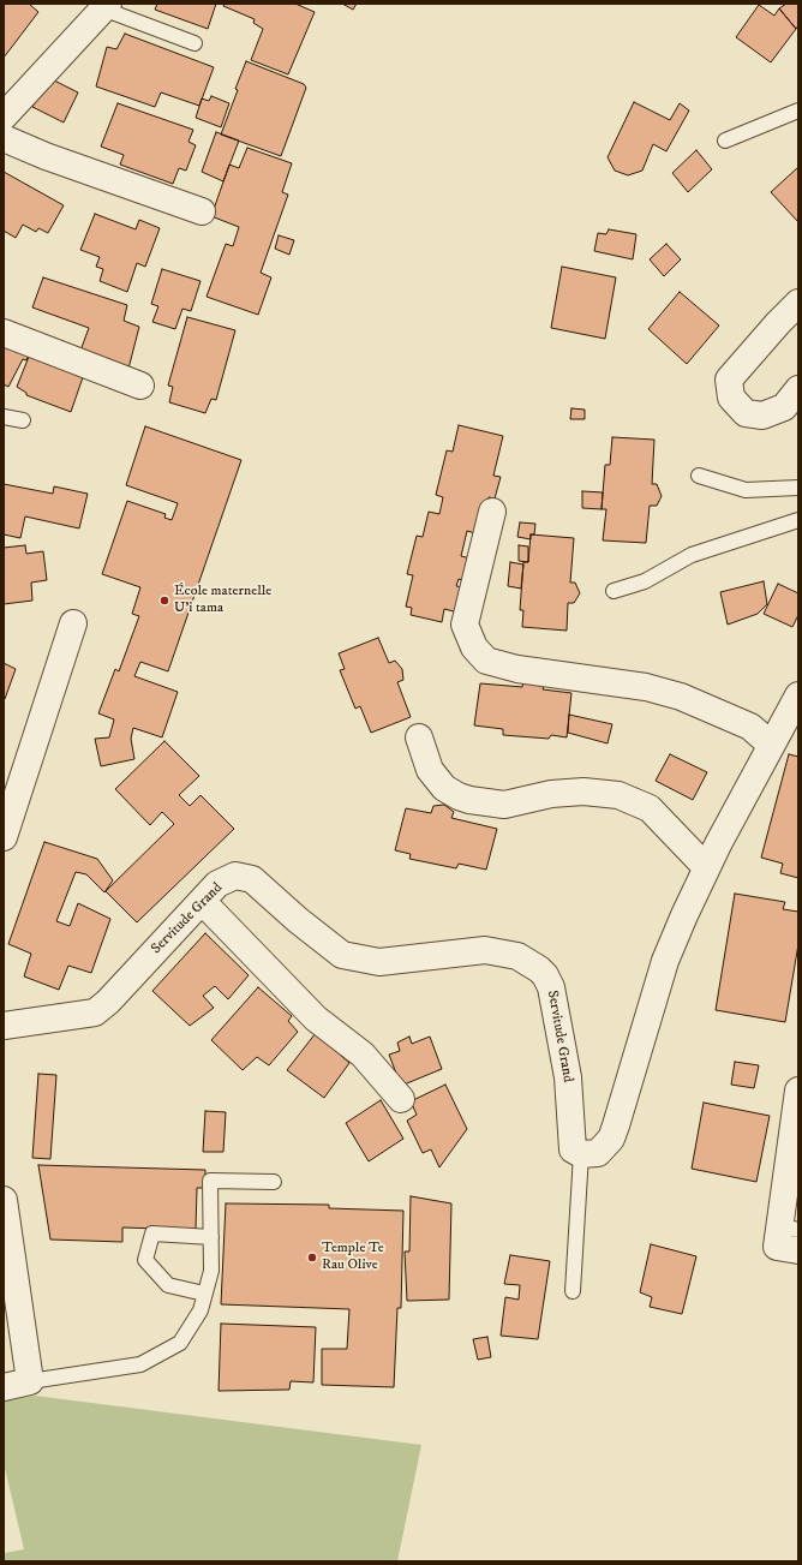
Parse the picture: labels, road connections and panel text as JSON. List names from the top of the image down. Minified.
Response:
{"streets":{"street":["Servitude Grand"]},"places":["École maternelle U'i tama","Temple Te Rau Olive"]}
